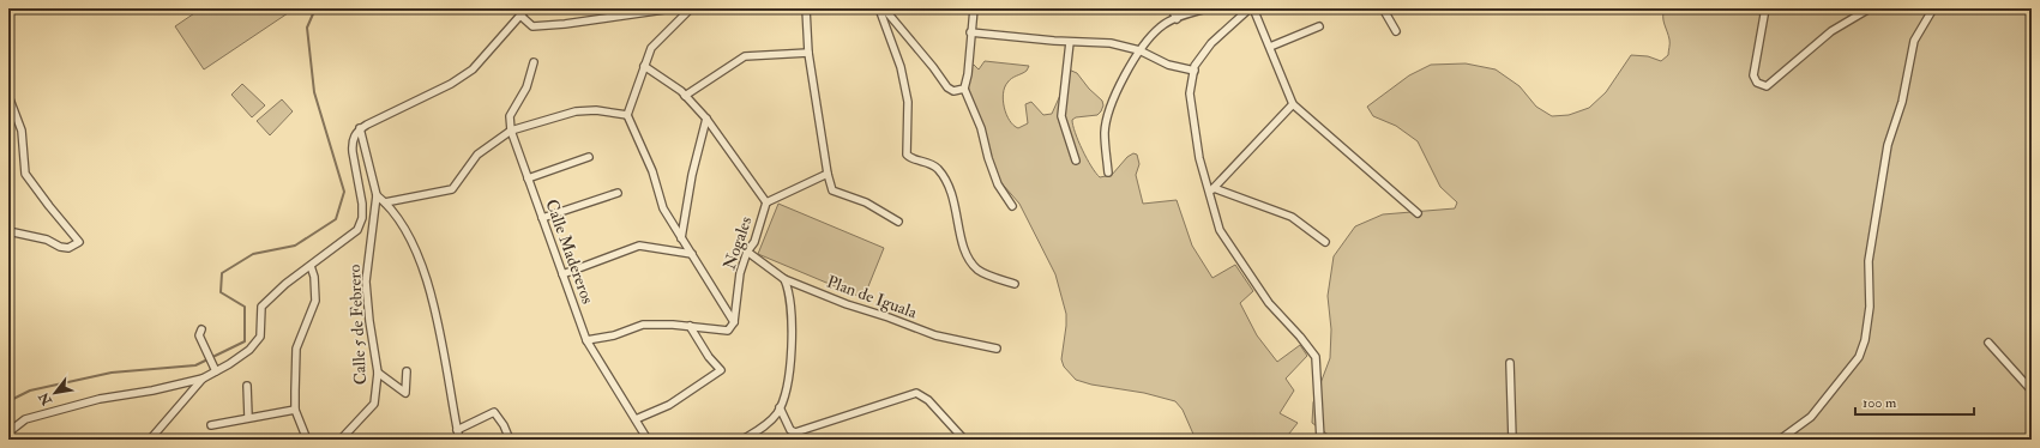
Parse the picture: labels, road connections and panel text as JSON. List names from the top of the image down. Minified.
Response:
{"streets":{"street":["Nogales","Calle Madereros","Plan de Iguala","Calle 5 de Febrero"]},"crossings":[["Nogales","Plan de Iguala"]],"scale_bar":"100 m","north":"bottom left"}
